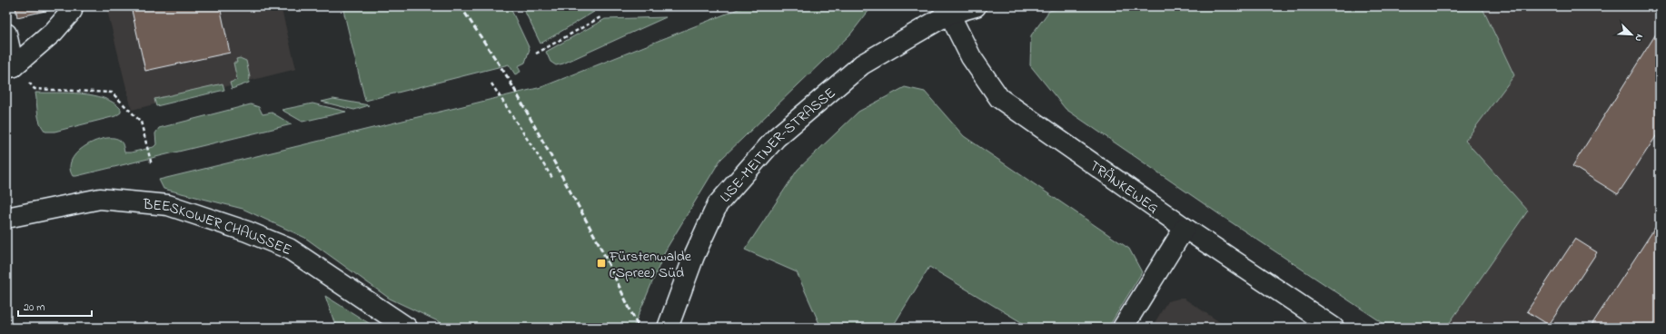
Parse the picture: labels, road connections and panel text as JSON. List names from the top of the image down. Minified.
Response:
{"streets":{"street":["LISE-MEITNER-STRASSE","TRÄNKEWEG","BEESKOWER CHAUSSEE"]},"crossings":[["LISE-MEITNER-STRASSE","TRÄNKEWEG"]],"places":{"transit":["Fürstenwalde (Spree) Süd"]},"scale_bar":"20 m","north":"bottom right"}
